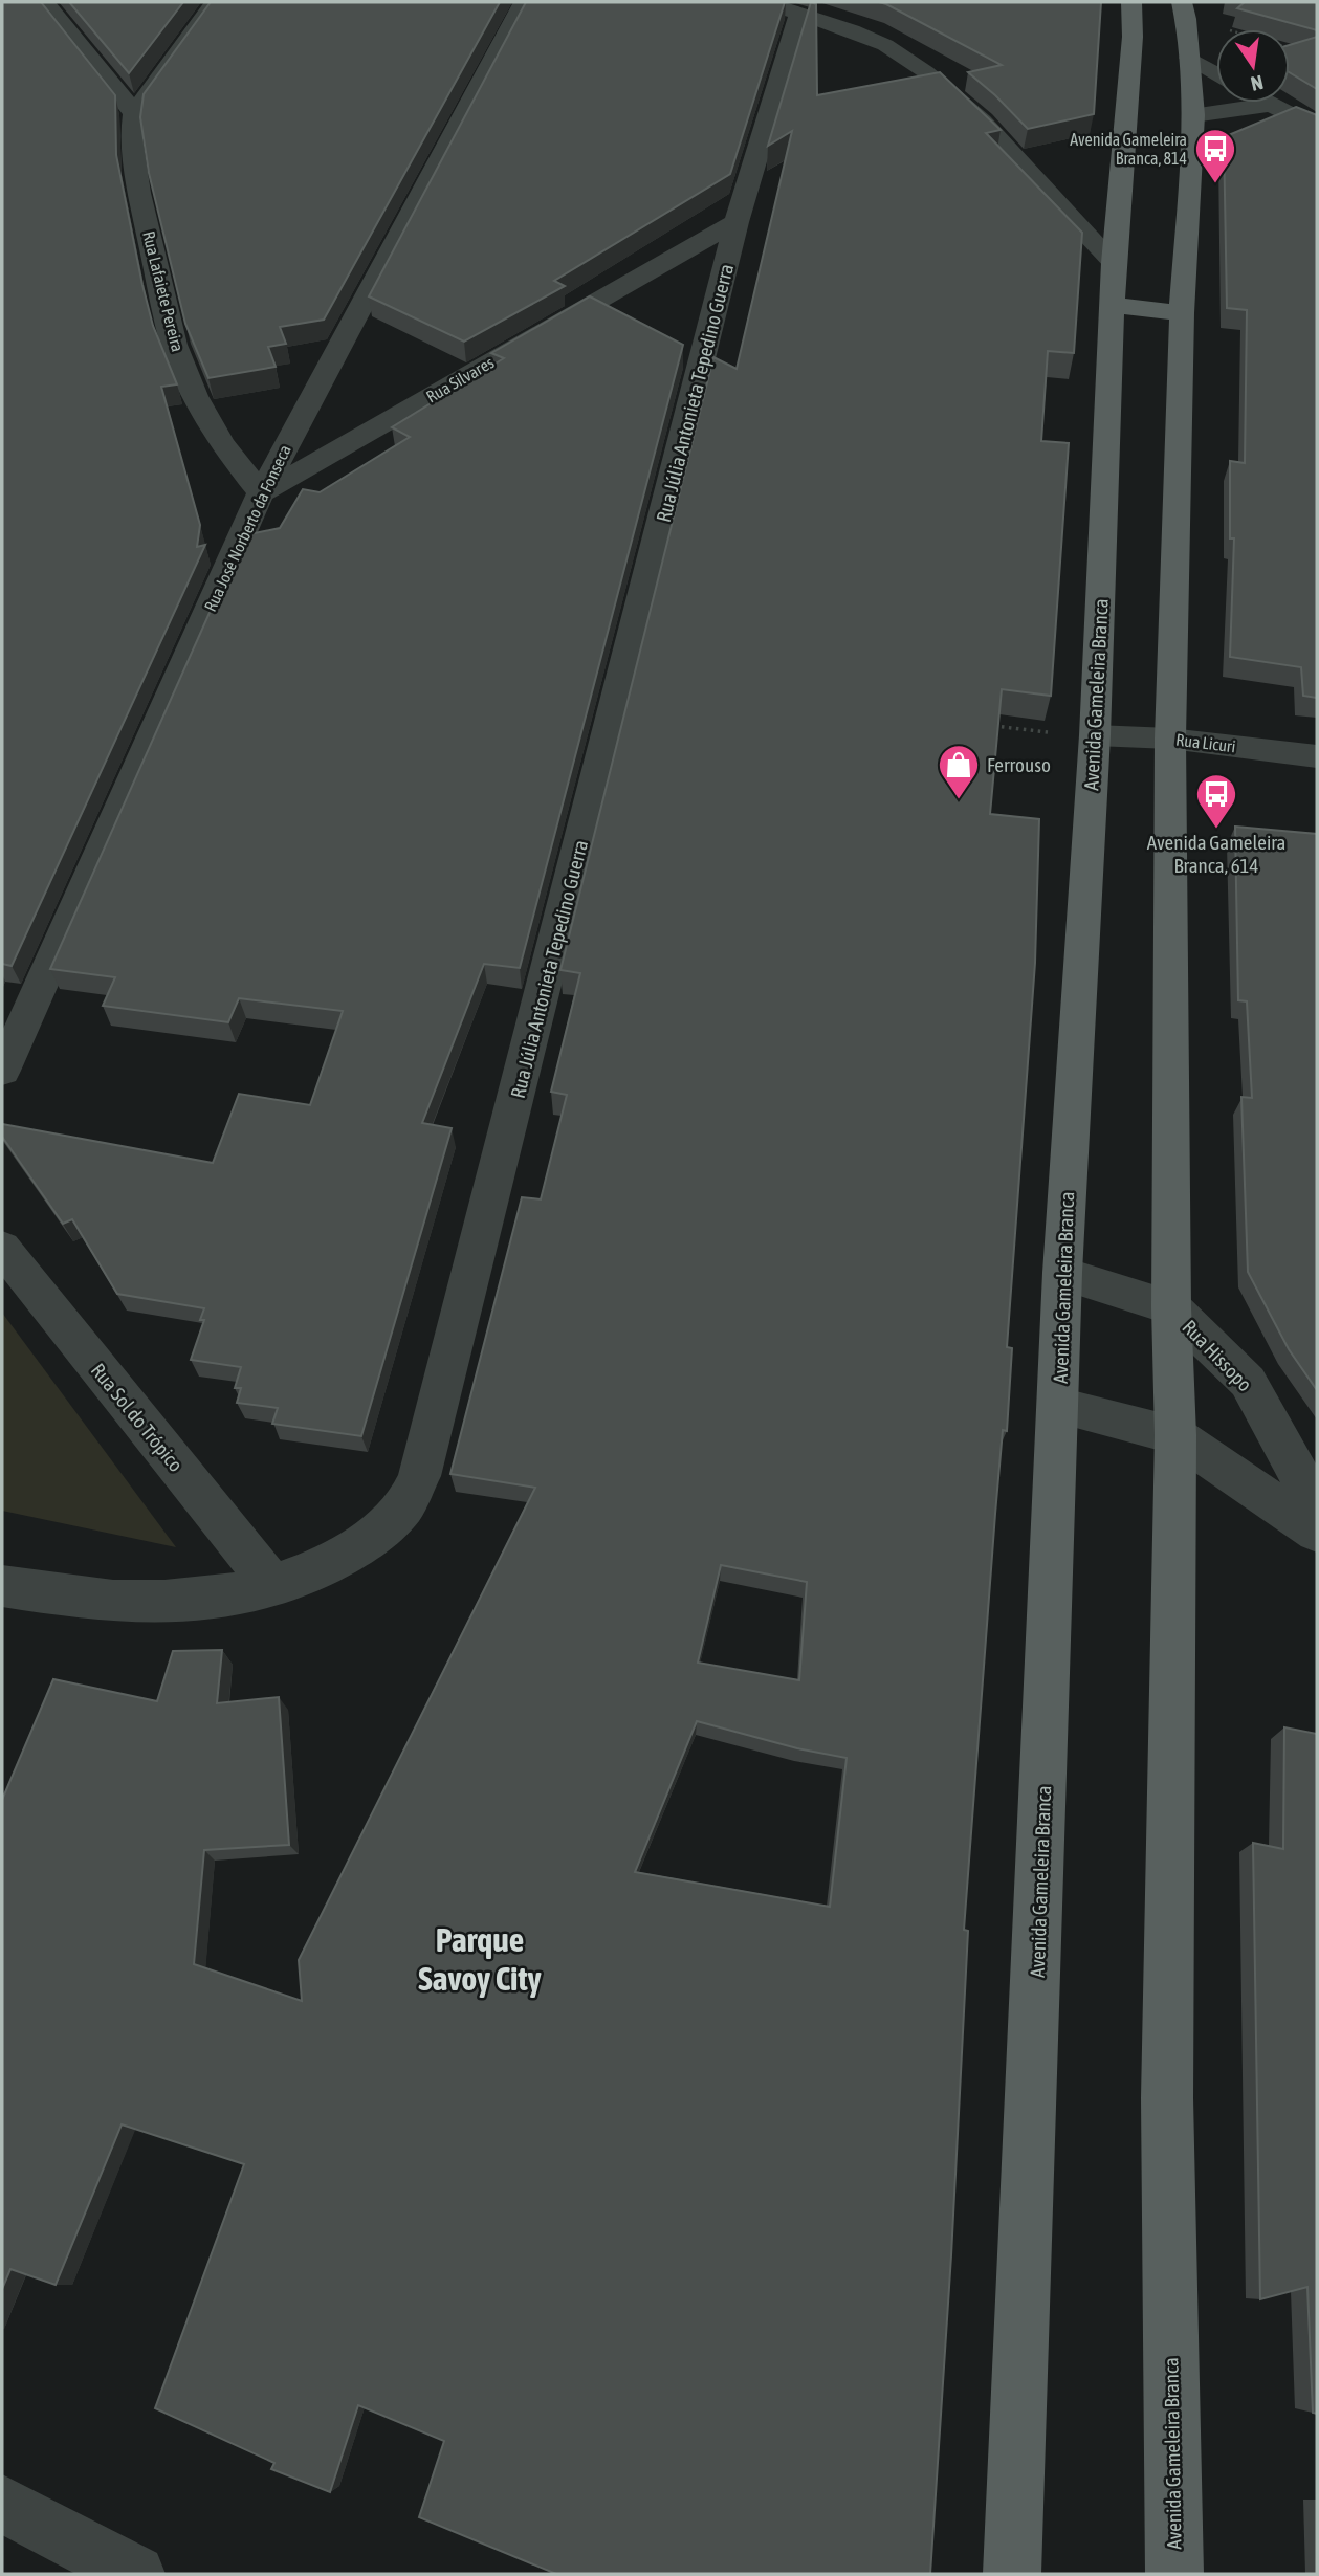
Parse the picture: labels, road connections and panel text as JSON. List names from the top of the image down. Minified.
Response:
{"streets":{"main road":["Avenida Gameleira Branca"],"street":["Rua Lafaiete Pereira","Rua Silvares","Rua Júlia Antonieta Tepedino Guerra","Rua José Norberto da Fonseca","Rua Licuri","Rua Hissopo","Rua Sol do Trópico"]},"crossings":[["Rua Lafaiete Pereira","Rua Silvares"],["Rua Lafaiete Pereira","Rua José Norberto da Fonseca"],["Rua Silvares","Rua Júlia Antonieta Tepedino Guerra"],["Rua Silvares","Rua José Norberto da Fonseca"],["Rua Júlia Antonieta Tepedino Guerra","Rua Sol do Trópico"],["Avenida Gameleira Branca","Rua Licuri"],["Avenida Gameleira Branca","Rua Hissopo"]],"districts":["Parque Savoy City"],"places":{"bus stop":["Avenida Gameleira Branca, 814","Avenida Gameleira Branca, 614"],"shop":["Ferrouso"]},"north":"bottom"}
